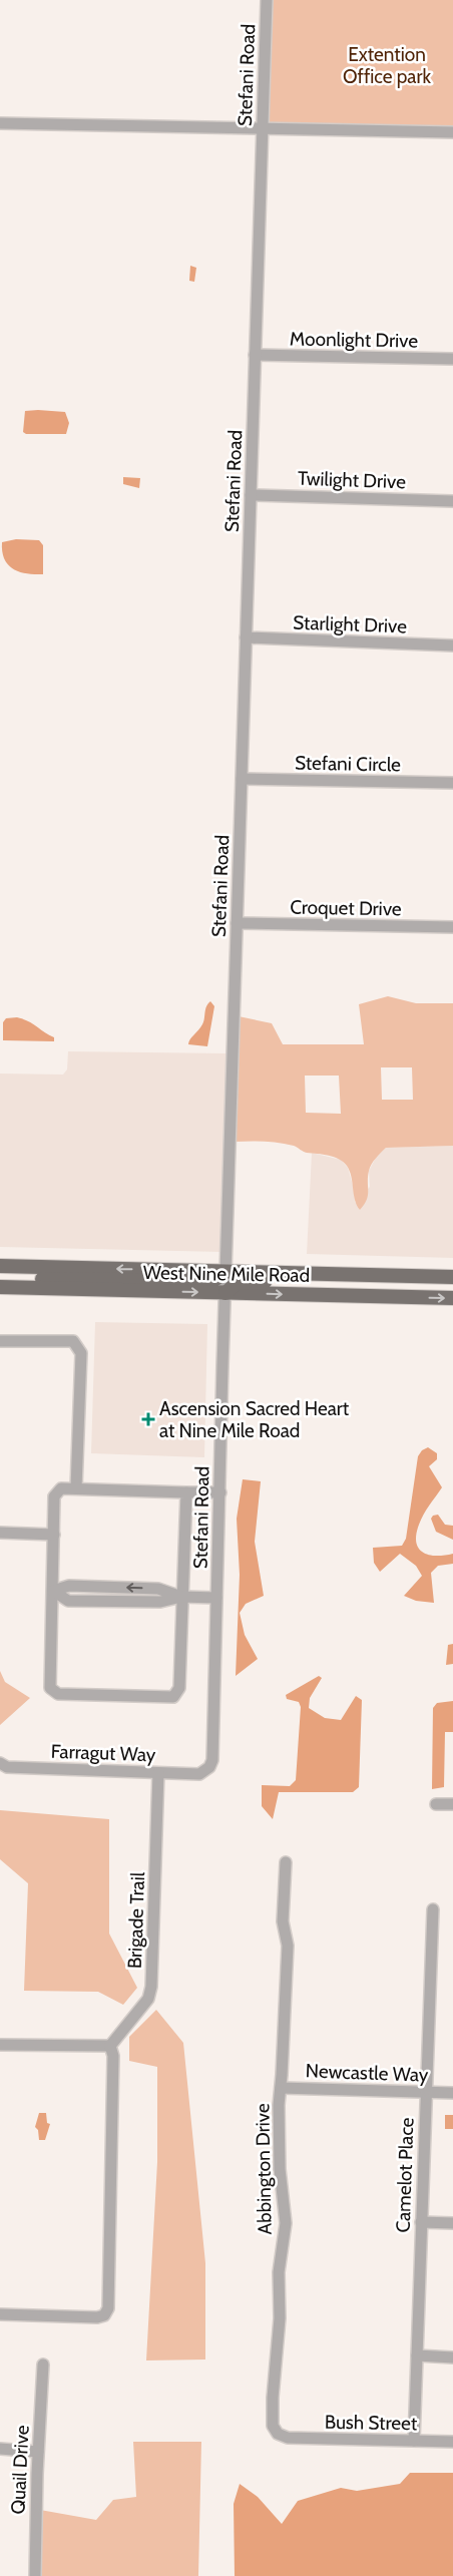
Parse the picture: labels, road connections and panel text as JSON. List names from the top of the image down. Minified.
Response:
{"streets":{"main road":["West Nine Mile Road"],"street":["Stefani Road","Moonlight Drive","Twilight Drive","Starlight Drive","Stefani Circle","Croquet Drive","Farragut Way","Brigade Trail","Newcastle Way","Abbington Drive","Camelot Place","Bush Street","Quail Drive"]},"crossings":[["Stefani Road","Moonlight Drive"],["Stefani Road","Twilight Drive"],["Stefani Road","Starlight Drive"],["Stefani Road","Stefani Circle"],["Stefani Road","Croquet Drive"],["Stefani Road","West Nine Mile Road"],["Stefani Road","Farragut Way"],["Farragut Way","Brigade Trail"],["Newcastle Way","Abbington Drive"],["Newcastle Way","Camelot Place"],["Abbington Drive","Bush Street"],["Camelot Place","Bush Street"]],"parks":["Extention Office park"],"places":{"health":["Ascension Sacred Heart at Nine Mile Road"]}}
